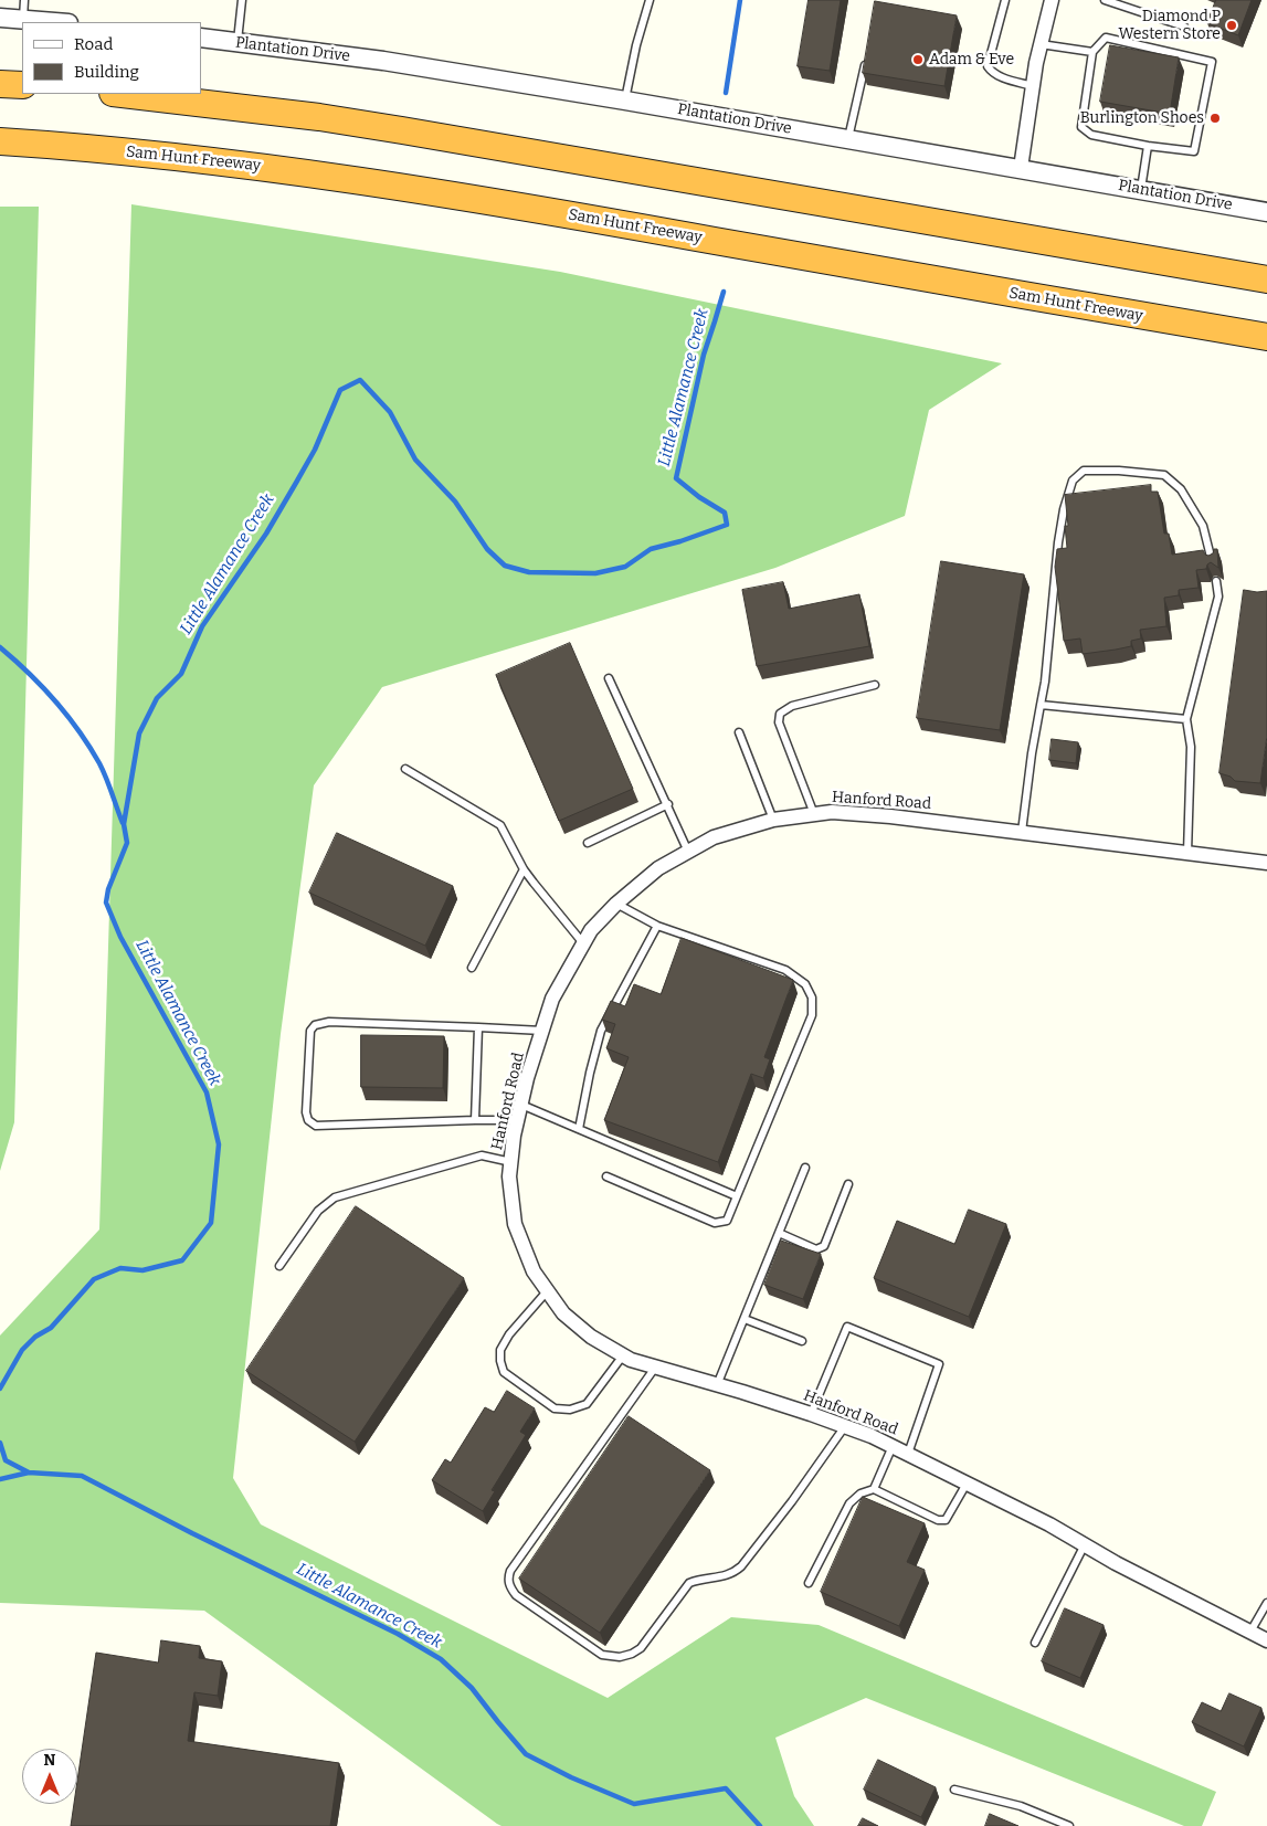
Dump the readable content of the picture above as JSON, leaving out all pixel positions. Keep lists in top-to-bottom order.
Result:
{
  "streets": {
    "highway": ["Sam Hunt Freeway"],
    "street": ["Plantation Drive", "Hanford Road"]
  },
  "water": ["Little Alamance Creek"],
  "places": ["Diamond P Western Store", "Adam & Eve", "Burlington Shoes"],
  "legend": ["Road", "Building"],
  "north": "top"
}
